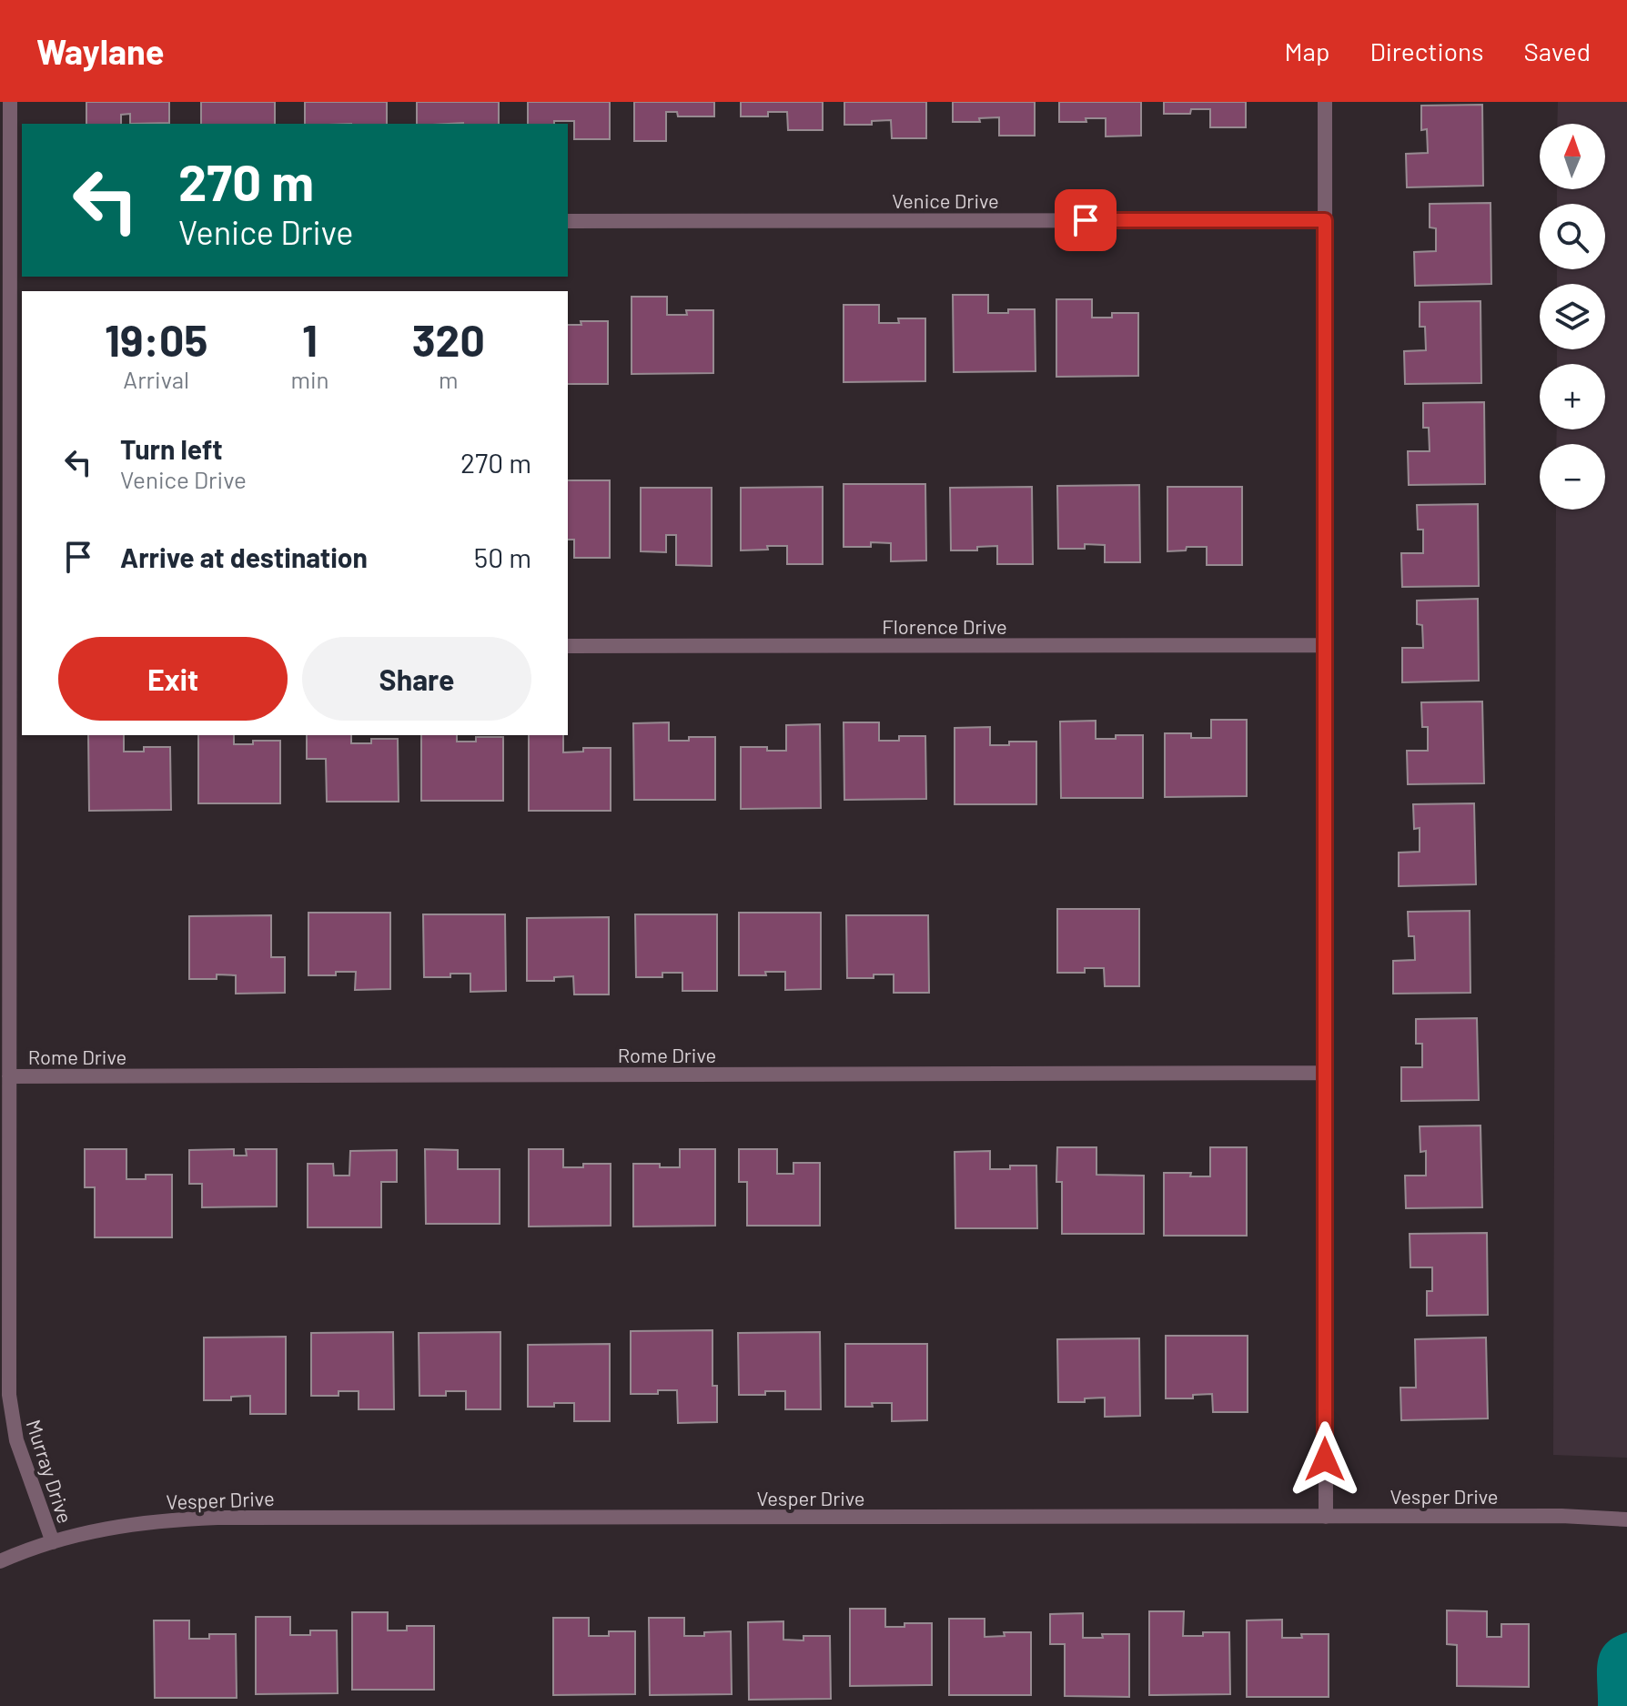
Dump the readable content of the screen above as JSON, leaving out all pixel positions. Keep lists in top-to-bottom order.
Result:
{
  "streets": {
    "street": [
      "Venice Drive",
      "Florence Drive",
      "Rome Drive",
      "Murray Drive",
      "Vesper Drive"
    ]
  },
  "crossings": [
    ["Rome Drive", "Murray Drive"],
    ["Murray Drive", "Vesper Drive"]
  ],
  "north": "top",
  "page": {
    "header": "Waylane",
    "nav": ["Map", "Directions", "Saved"],
    "map_buttons": ["+", "−"],
    "turn": ["270 m", "Venice Drive"],
    "eta": [
      "19:05",
      "Arrival",
      "1",
      "min",
      "320",
      "m"
    ],
    "list": [
      {
        "name": "Turn left",
        "note": "Venice Drive",
        "value": "270 m"
      },
      {
        "name": "Arrive at destination",
        "value": "50 m"
      }
    ],
    "buttons": ["Exit", "Share"]
  }
}
